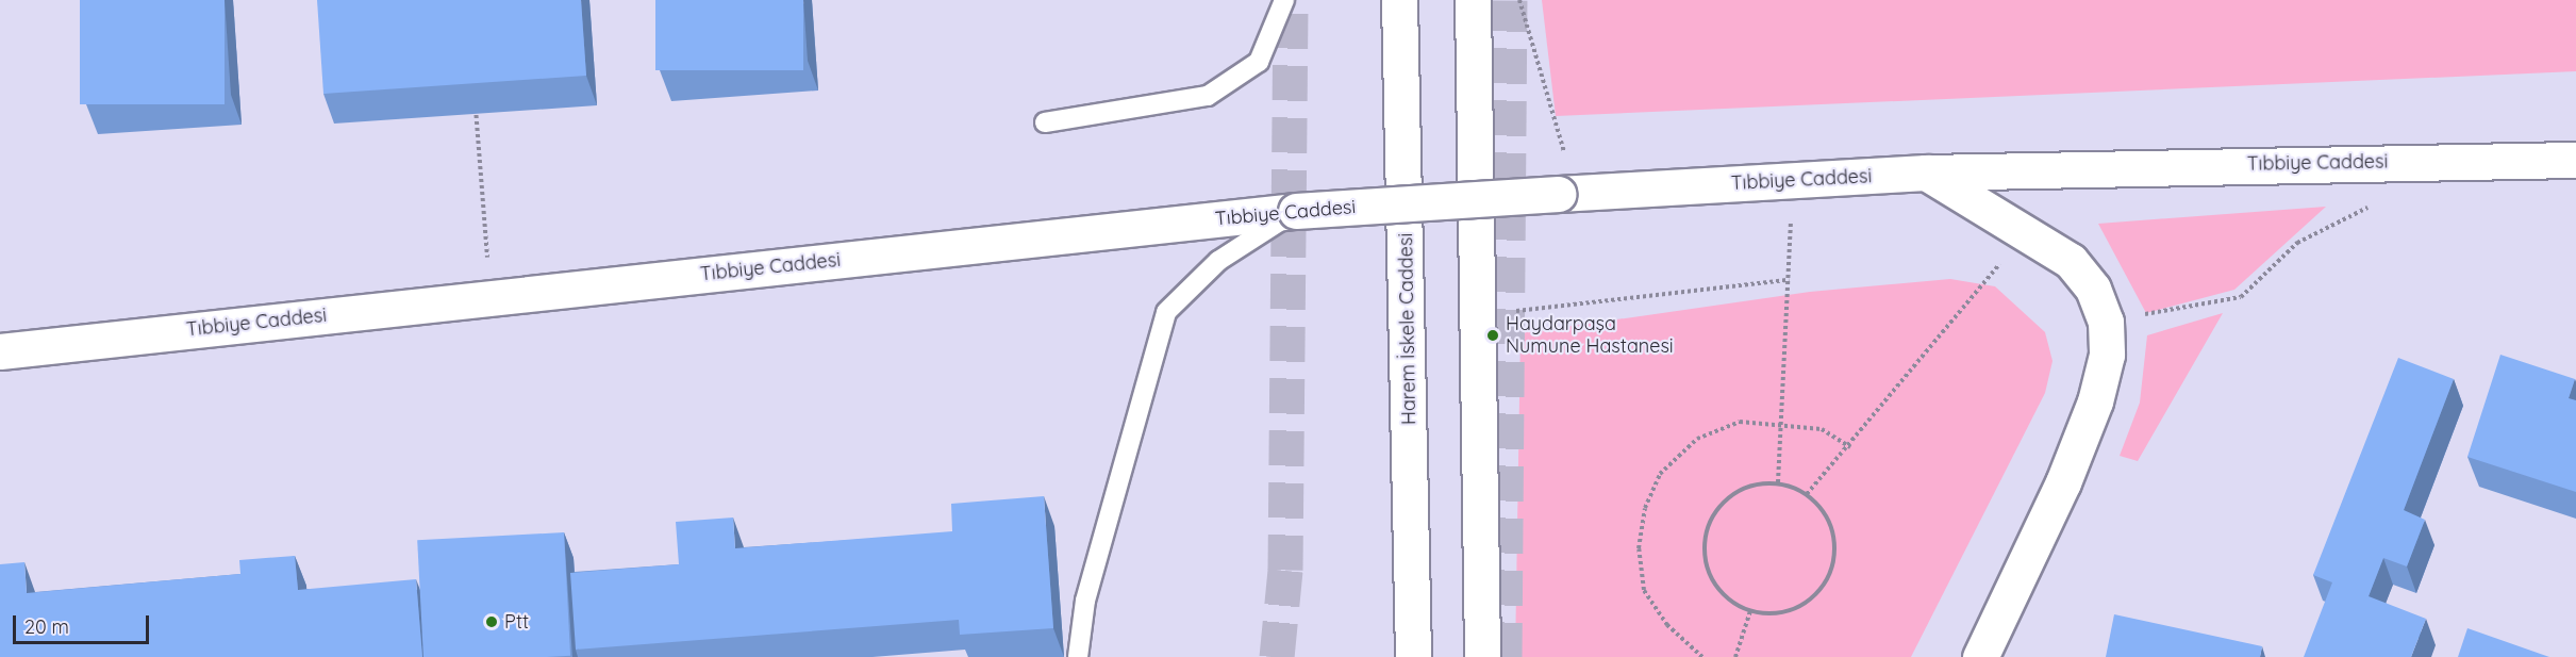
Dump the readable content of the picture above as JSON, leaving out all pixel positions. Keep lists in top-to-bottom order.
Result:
{
  "streets": {
    "main road": ["Tıbbiye Caddesi", "Harem İskele Caddesi"]
  },
  "places": ["Haydarpaşa Numune Hastanesi", "Ptt"],
  "scale_bar": "20 m"
}
